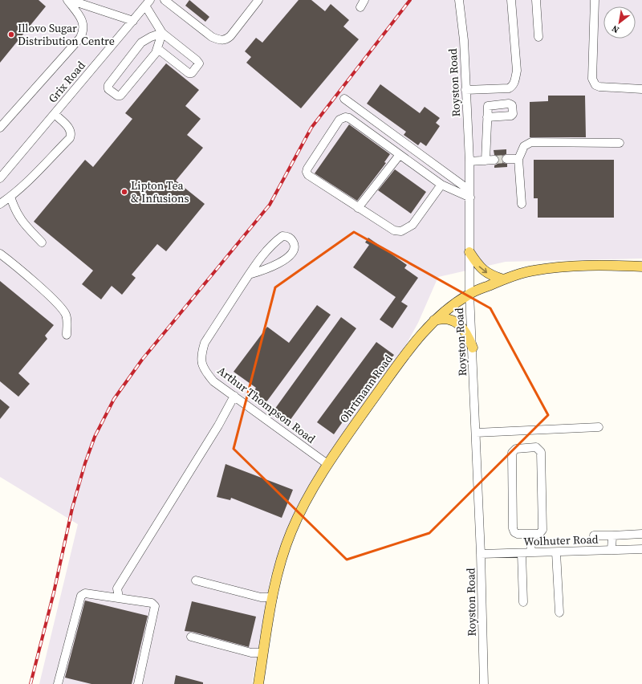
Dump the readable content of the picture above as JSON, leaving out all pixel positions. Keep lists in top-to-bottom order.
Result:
{
  "streets": {
    "main road": ["Ohrtmann Road"],
    "street": [
      "Grix Road",
      "Royston Road",
      "Arthur Thompson Road",
      "Wolhuter Road"
    ]
  },
  "crossings": [
    ["Royston Road", "Ohrtmann Road"],
    ["Royston Road", "Wolhuter Road"],
    ["Ohrtmann Road", "Arthur Thompson Road"]
  ],
  "places": ["Illovo Sugar Distribution Centre", "Lipton Tea & Infusions"],
  "north": "bottom left"
}
